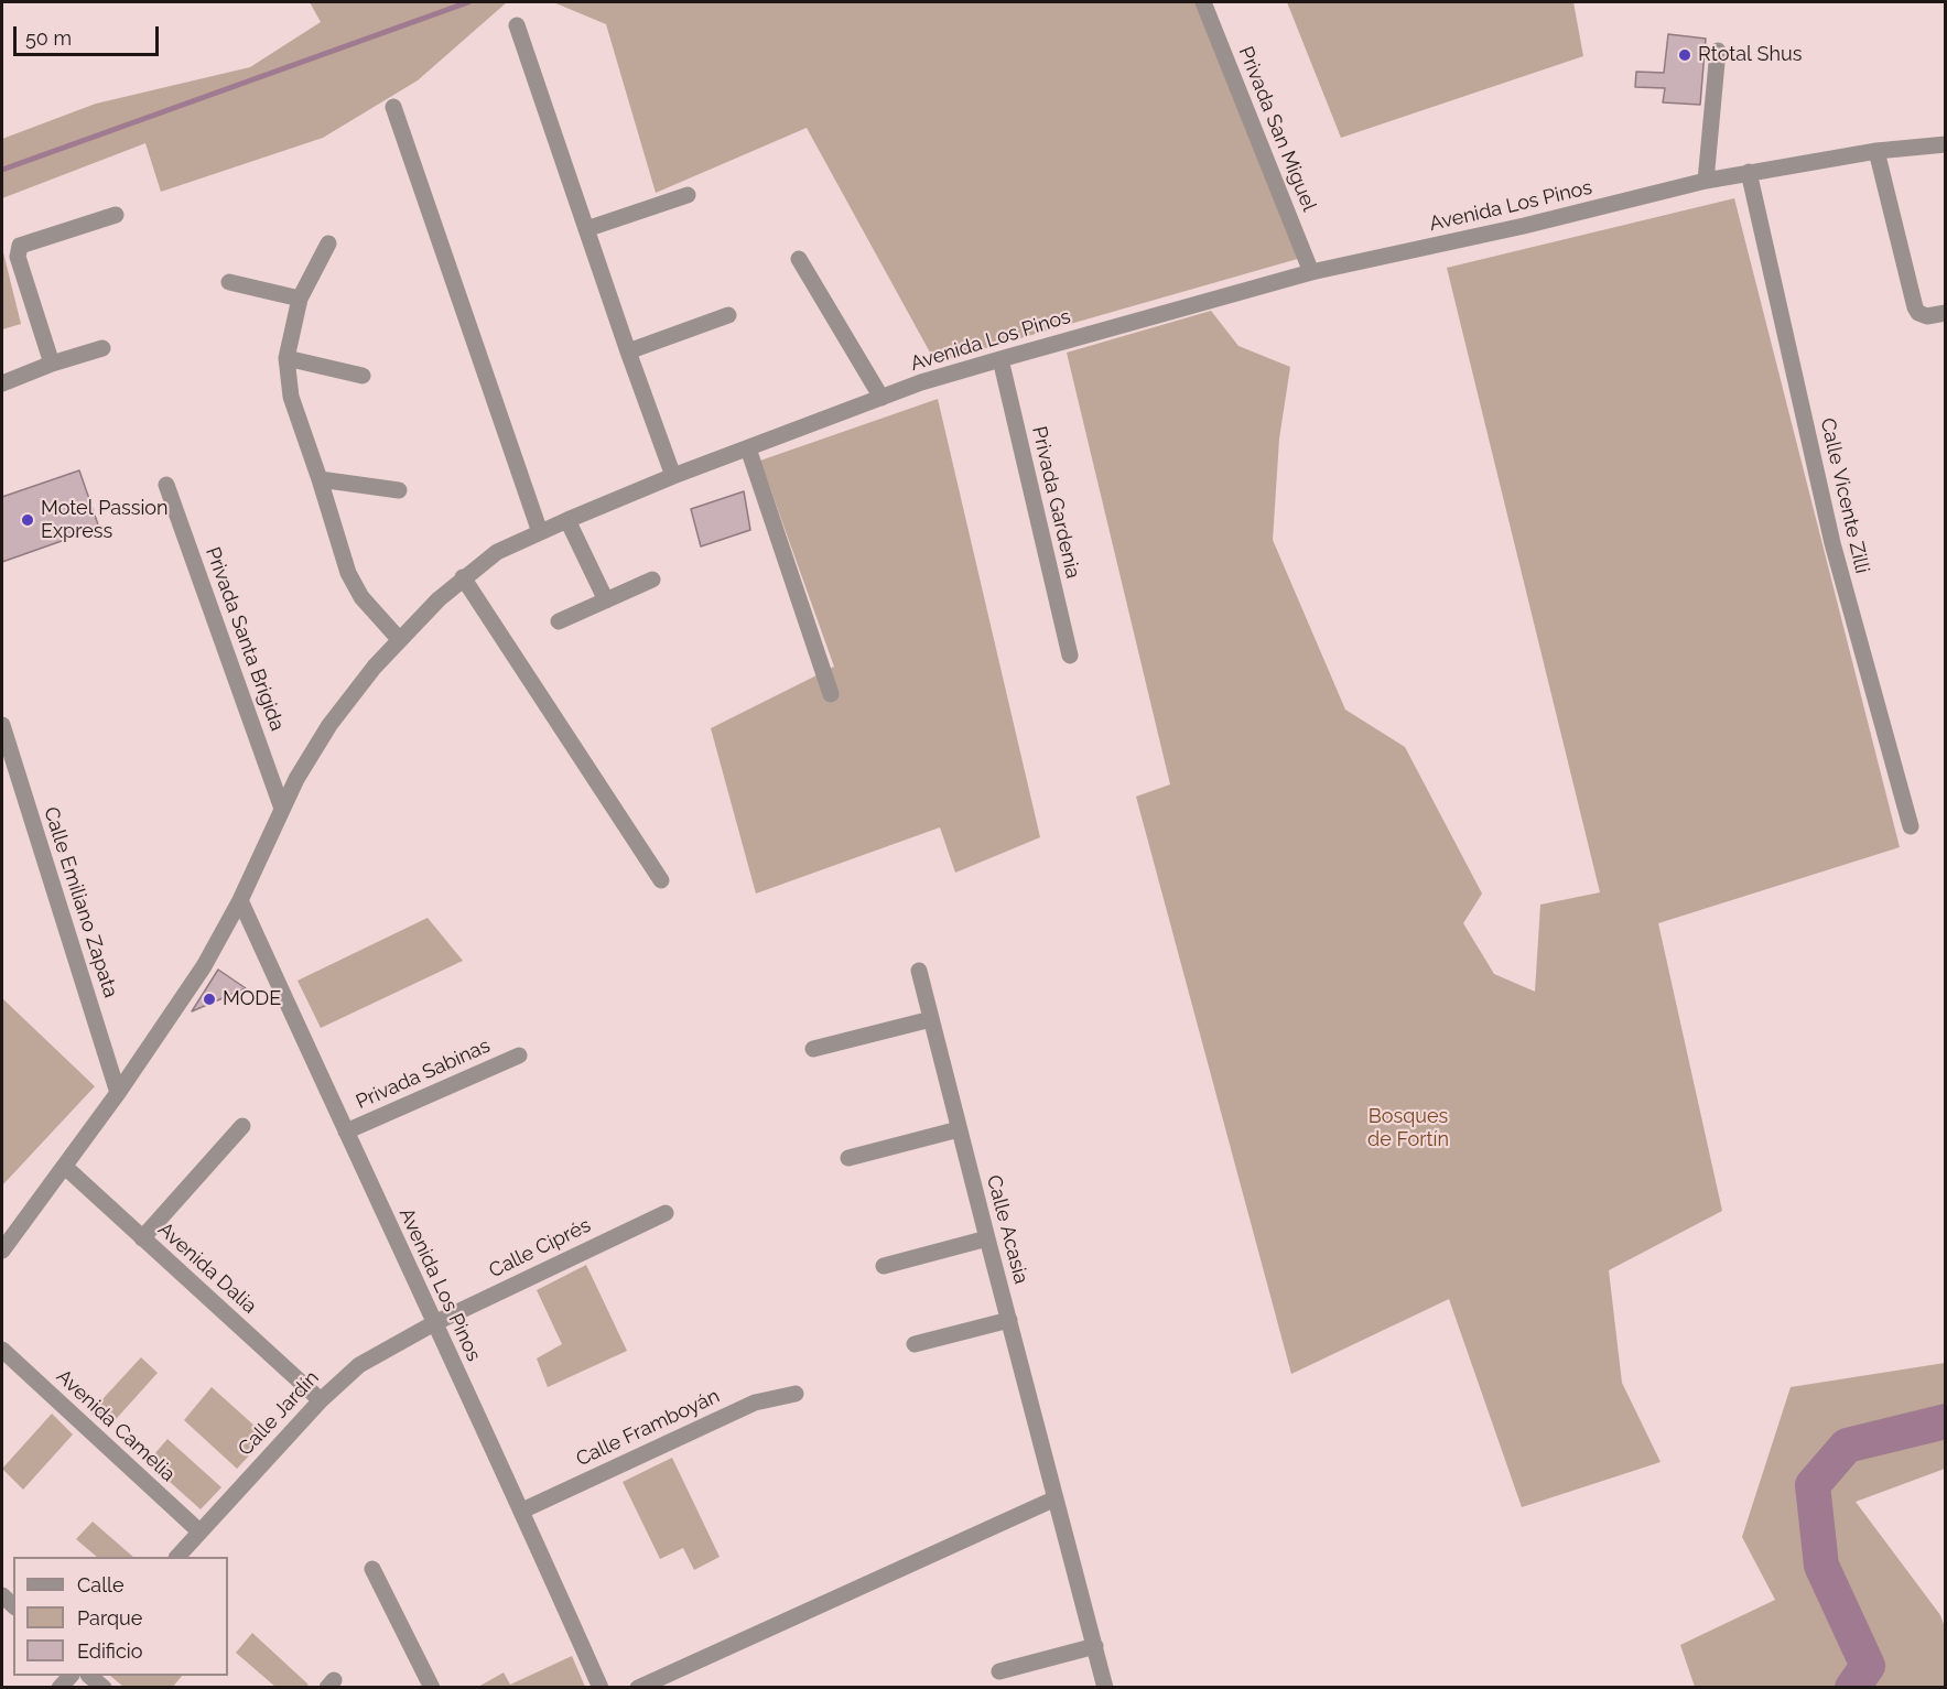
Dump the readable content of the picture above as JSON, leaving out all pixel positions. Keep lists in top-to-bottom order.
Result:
{
  "streets": {
    "street": [
      "Privada San Miguel",
      "Avenida Los Pinos",
      "Calle Vicente Zilli",
      "Privada Gardenia",
      "Privada Santa Brigida",
      "Calle Emiliano Zapata",
      "Privada Sabinas",
      "Calle Acasia",
      "Calle Ciprés",
      "Avenida Dalia",
      "Calle Jardín",
      "Avenida Camelia",
      "Calle Framboyán"
    ]
  },
  "crossings": [
    ["Privada San Miguel", "Avenida Los Pinos"],
    ["Avenida Los Pinos", "Calle Vicente Zilli"],
    ["Avenida Los Pinos", "Privada Gardenia"],
    ["Avenida Los Pinos", "Privada Santa Brigida"],
    ["Avenida Los Pinos", "Calle Emiliano Zapata"],
    ["Avenida Los Pinos", "Privada Sabinas"],
    ["Avenida Los Pinos", "Calle Ciprés"],
    ["Avenida Los Pinos", "Avenida Dalia"],
    ["Avenida Los Pinos", "Calle Jardín"],
    ["Avenida Los Pinos", "Calle Framboyán"],
    ["Calle Ciprés", "Calle Jardín"],
    ["Avenida Dalia", "Calle Jardín"],
    ["Calle Jardín", "Avenida Camelia"]
  ],
  "parks": ["Bosques de Fortín"],
  "places": ["Rtotal Shus", "Motel Passion Express", "MODE"],
  "legend": ["Calle", "Parque", "Edificio"],
  "scale_bar": "50 m"
}
